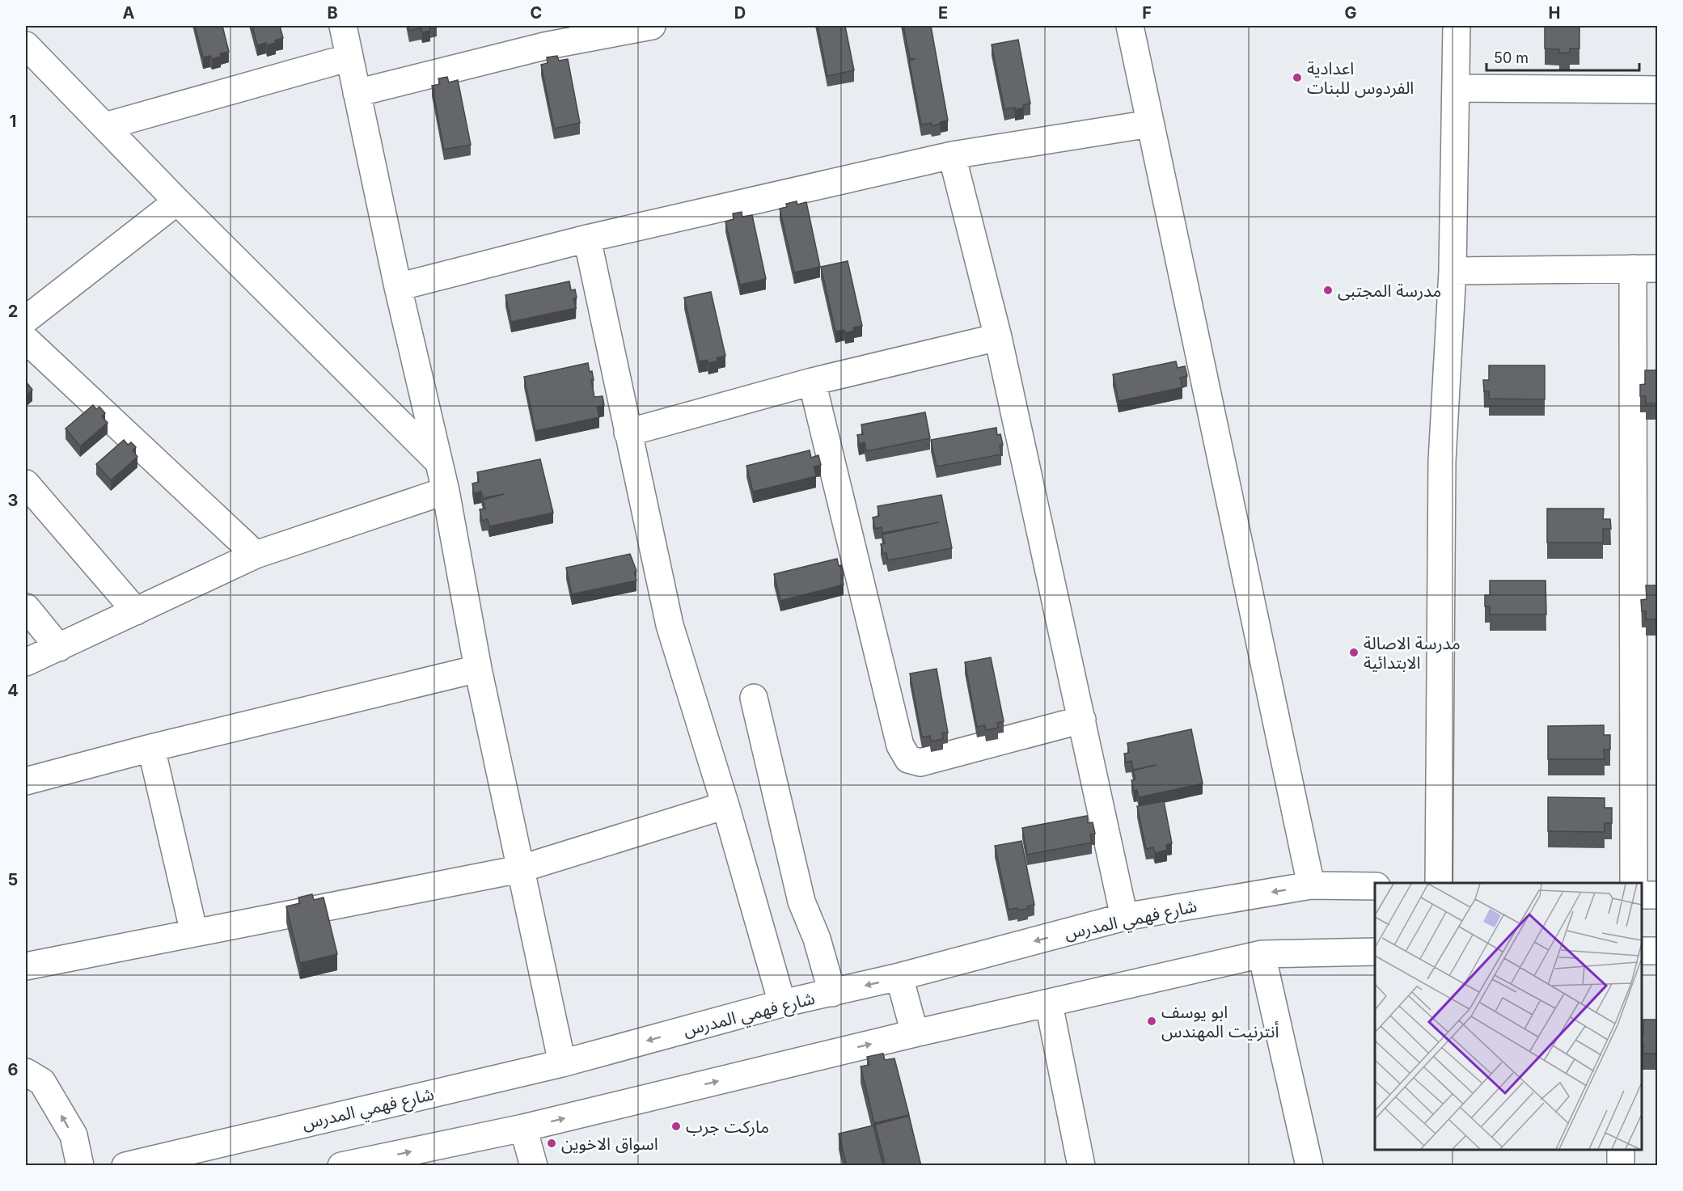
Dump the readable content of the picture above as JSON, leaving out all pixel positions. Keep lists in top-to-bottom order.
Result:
{
  "streets": {
    "street": ["شارع فهمي المدرس"]
  },
  "places": [
    "اعدادية الفردوس للبنات",
    "مدرسة المجتبى",
    "مدرسة الاصالة الابتدائية",
    "ابو يوسف أنترنيت المهندس",
    "ماركت جرب",
    "اسواق الاخوين"
  ],
  "scale_bar": "50 m",
  "grid": {
    "columns": [
      "A",
      "B",
      "C",
      "D",
      "E",
      "F",
      "G",
      "H"
    ],
    "rows": [
      "1",
      "2",
      "3",
      "4",
      "5",
      "6"
    ]
  }
}
